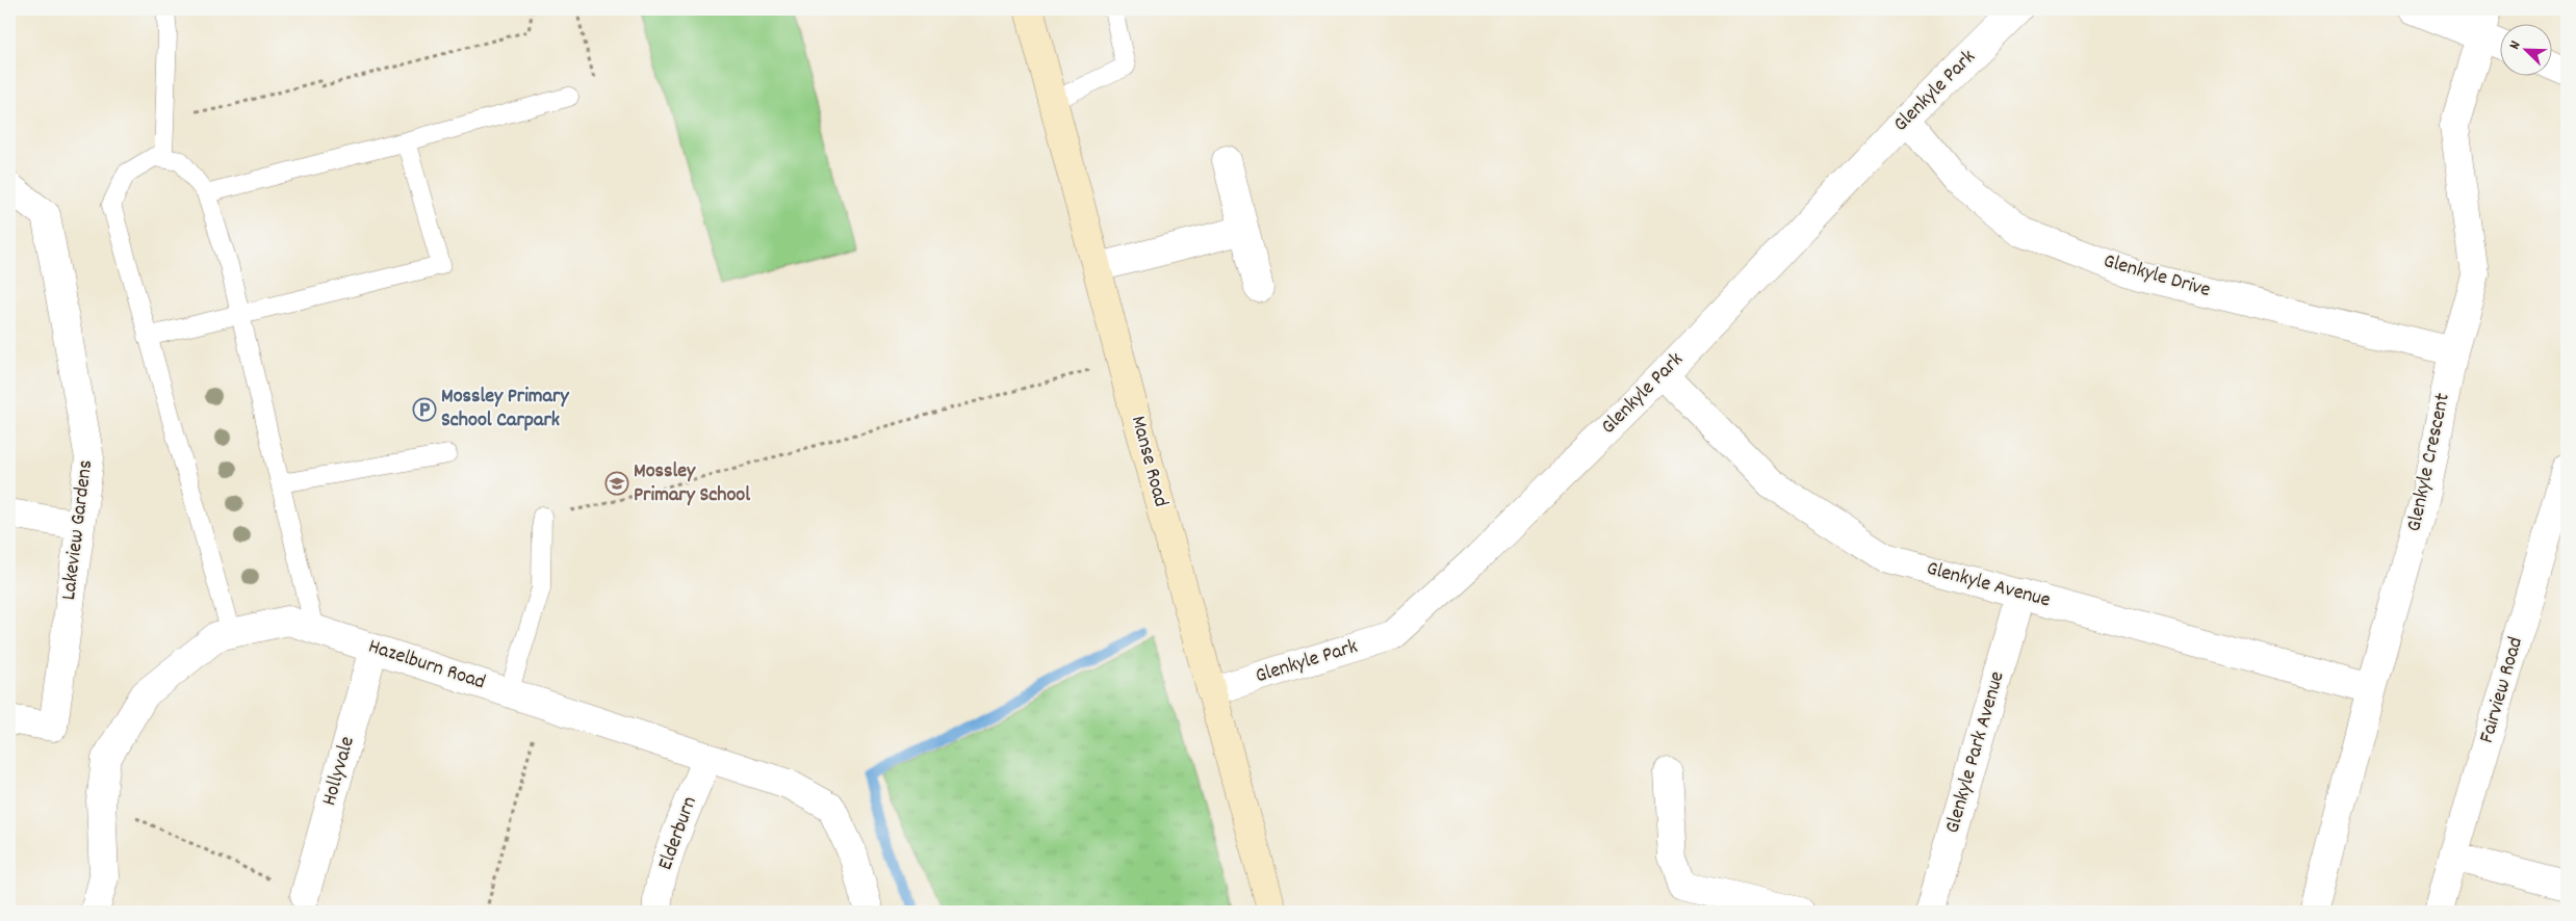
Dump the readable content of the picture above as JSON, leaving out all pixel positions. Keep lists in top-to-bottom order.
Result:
{
  "streets": {
    "main road": ["Manse Road"],
    "street": [
      "Glenkyle Park",
      "Glenkyle Drive",
      "Glenkyle Crescent",
      "Lakeview Gardens",
      "Glenkyle Avenue",
      "Hazelburn Road",
      "Fairview Road",
      "Glenkyle Park Avenue",
      "Hollyvale",
      "Elderburn"
    ]
  },
  "crossings": [
    ["Glenkyle Park", "Glenkyle Drive"],
    ["Glenkyle Park", "Manse Road"],
    ["Glenkyle Park", "Glenkyle Avenue"],
    ["Glenkyle Drive", "Glenkyle Crescent"],
    ["Glenkyle Crescent", "Glenkyle Avenue"],
    ["Glenkyle Avenue", "Glenkyle Park Avenue"],
    ["Hazelburn Road", "Hollyvale"],
    ["Hazelburn Road", "Elderburn"]
  ],
  "places": {
    "parking": ["Mossley Primary School Carpark"],
    "school or university": ["Mossley Primary School"]
  },
  "north": "top left"
}
